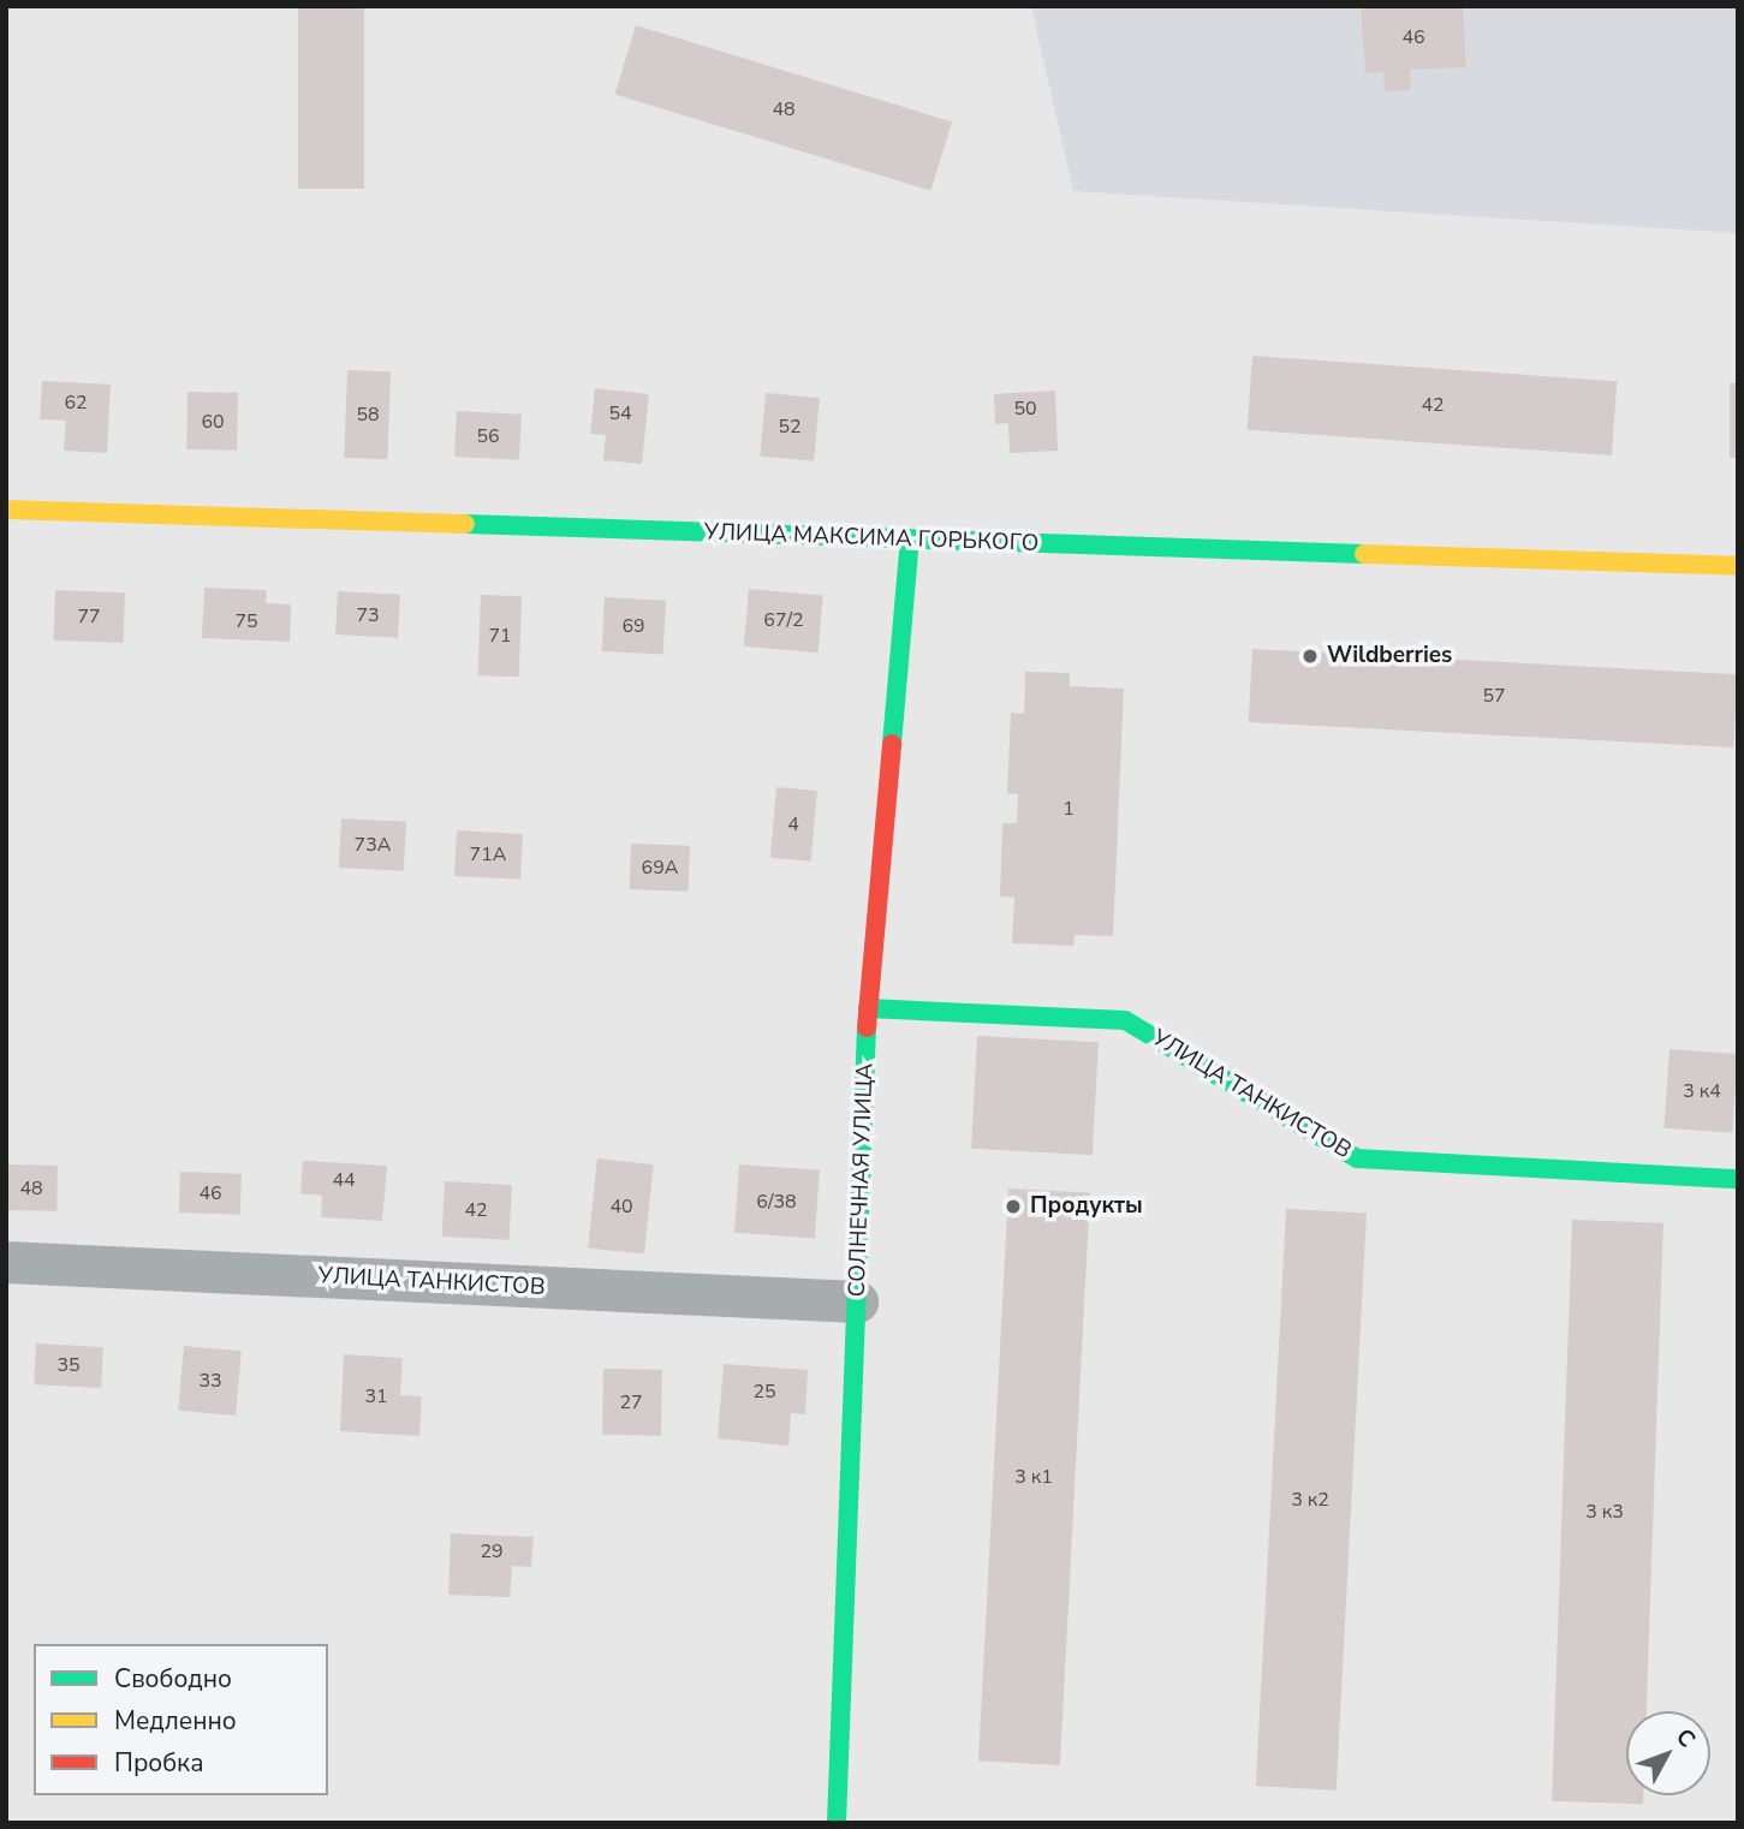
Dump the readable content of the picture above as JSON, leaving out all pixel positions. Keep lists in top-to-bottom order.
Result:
{
  "streets": {
    "street": ["УЛИЦА МАКСИМА ГОРЬКОГО", "УЛИЦА ТАНКИСТОВ", "СОЛНЕЧНАЯ УЛИЦА"]
  },
  "crossings": [
    ["УЛИЦА МАКСИМА ГОРЬКОГО", "СОЛНЕЧНАЯ УЛИЦА"],
    ["УЛИЦА ТАНКИСТОВ", "СОЛНЕЧНАЯ УЛИЦА"]
  ],
  "places": ["Wildberries", "Продукты"],
  "house_numbers": [
    "46",
    "48",
    "62",
    "42",
    "50",
    "54",
    "58",
    "60",
    "52",
    "56",
    "73",
    "77",
    "67/2",
    "75",
    "69",
    "71",
    "57",
    "1",
    "4",
    "73А",
    "71А",
    "69А",
    "3 к4",
    "44",
    "48",
    "46",
    "6/38",
    "40",
    "42",
    "35",
    "33",
    "25",
    "31",
    "27",
    "3 к1",
    "3 к2",
    "3 к3",
    "29"
  ],
  "legend": ["Свободно", "Медленно", "Пробка"],
  "north": "top right"
}
